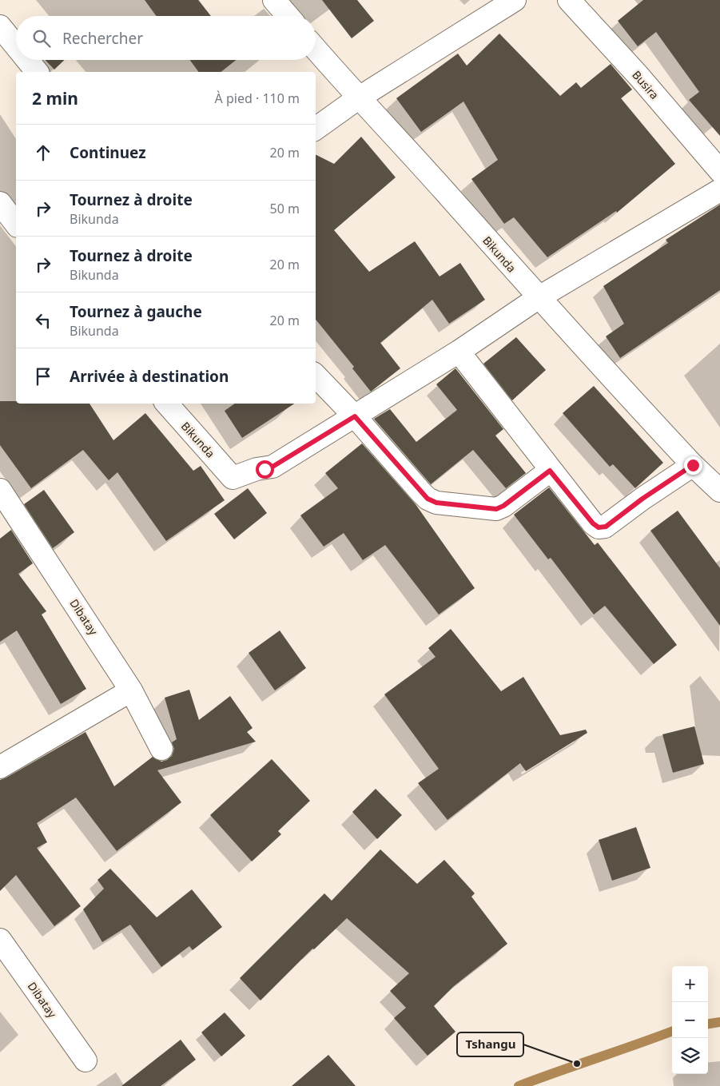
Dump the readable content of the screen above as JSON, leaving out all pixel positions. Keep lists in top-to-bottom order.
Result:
{
  "streets": {
    "street": ["Busira", "Bikunda", "Dibatay"]
  },
  "places": ["Tshangu"],
  "page": {
    "search": "Rechercher",
    "heading": ["2 min", "À pied · 110 m"],
    "list": [
      ["Continuez", "20 m"],
      ["Tournez à droite", "Bikunda", "50 m"],
      ["Tournez à droite", "Bikunda", "20 m"],
      ["Tournez à gauche", "Bikunda", "20 m"],
      "Arrivée à destination"
    ],
    "map_buttons": ["+", "−"]
  }
}
